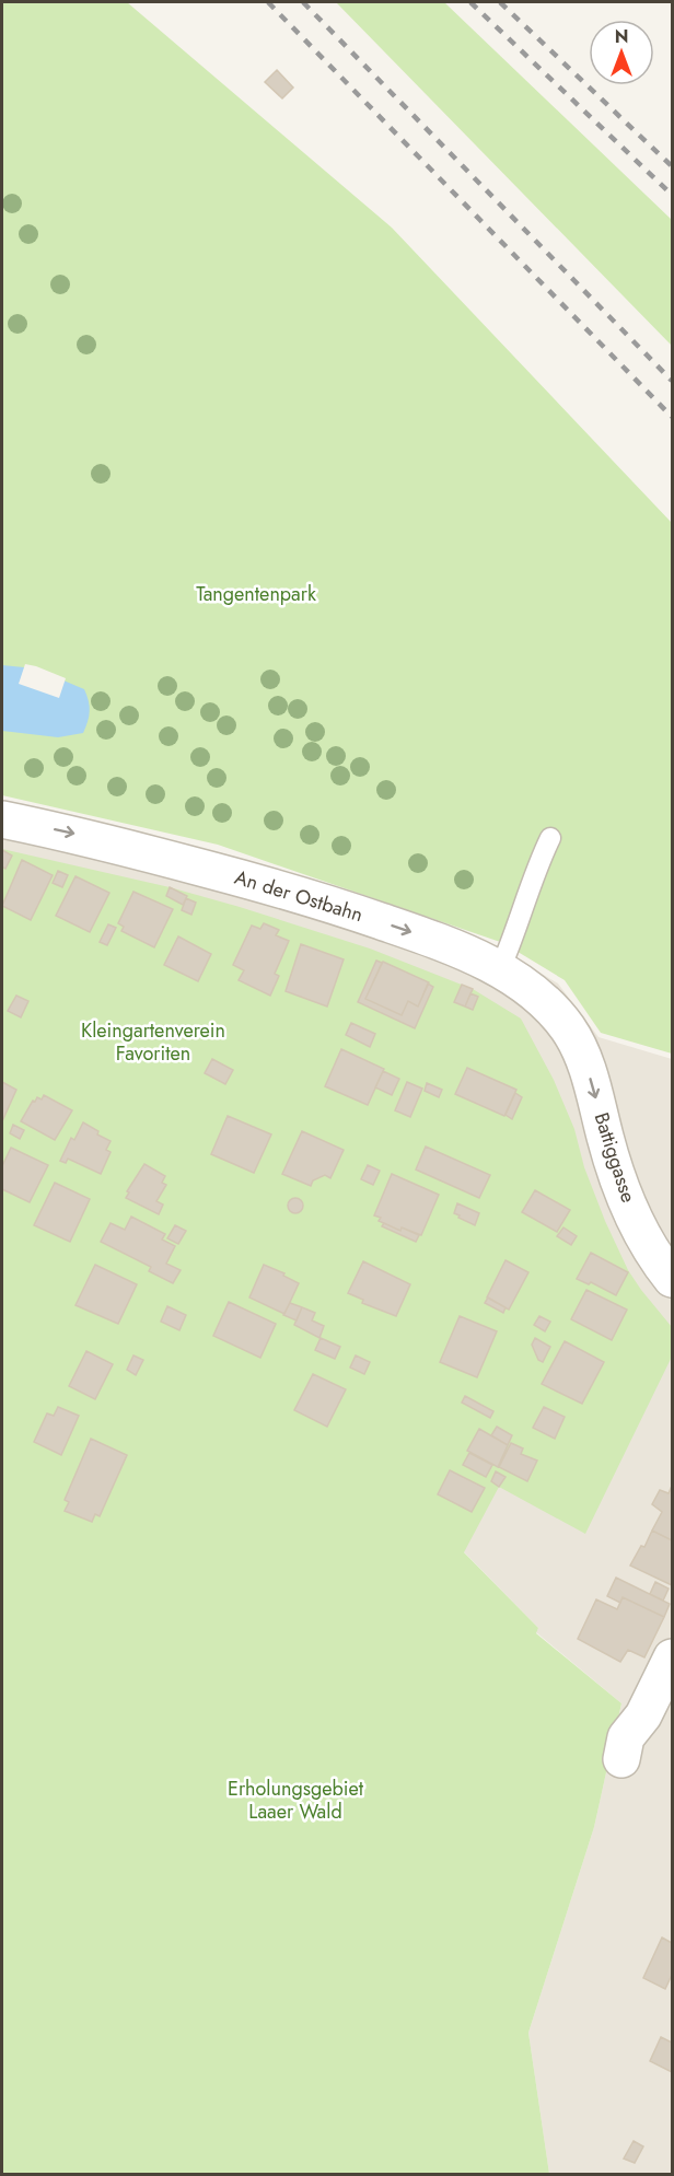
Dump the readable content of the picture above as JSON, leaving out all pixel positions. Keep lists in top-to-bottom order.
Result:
{
  "streets": {
    "street": ["An der Ostbahn", "Battiggasse"]
  },
  "crossings": [
    ["An der Ostbahn", "Battiggasse"]
  ],
  "one_way": ["An der Ostbahn", "Battiggasse"],
  "parks": ["Tangentenpark", "Kleingartenverein Favoriten", "Erholungsgebiet Laaer Wald"],
  "north": "top"
}
